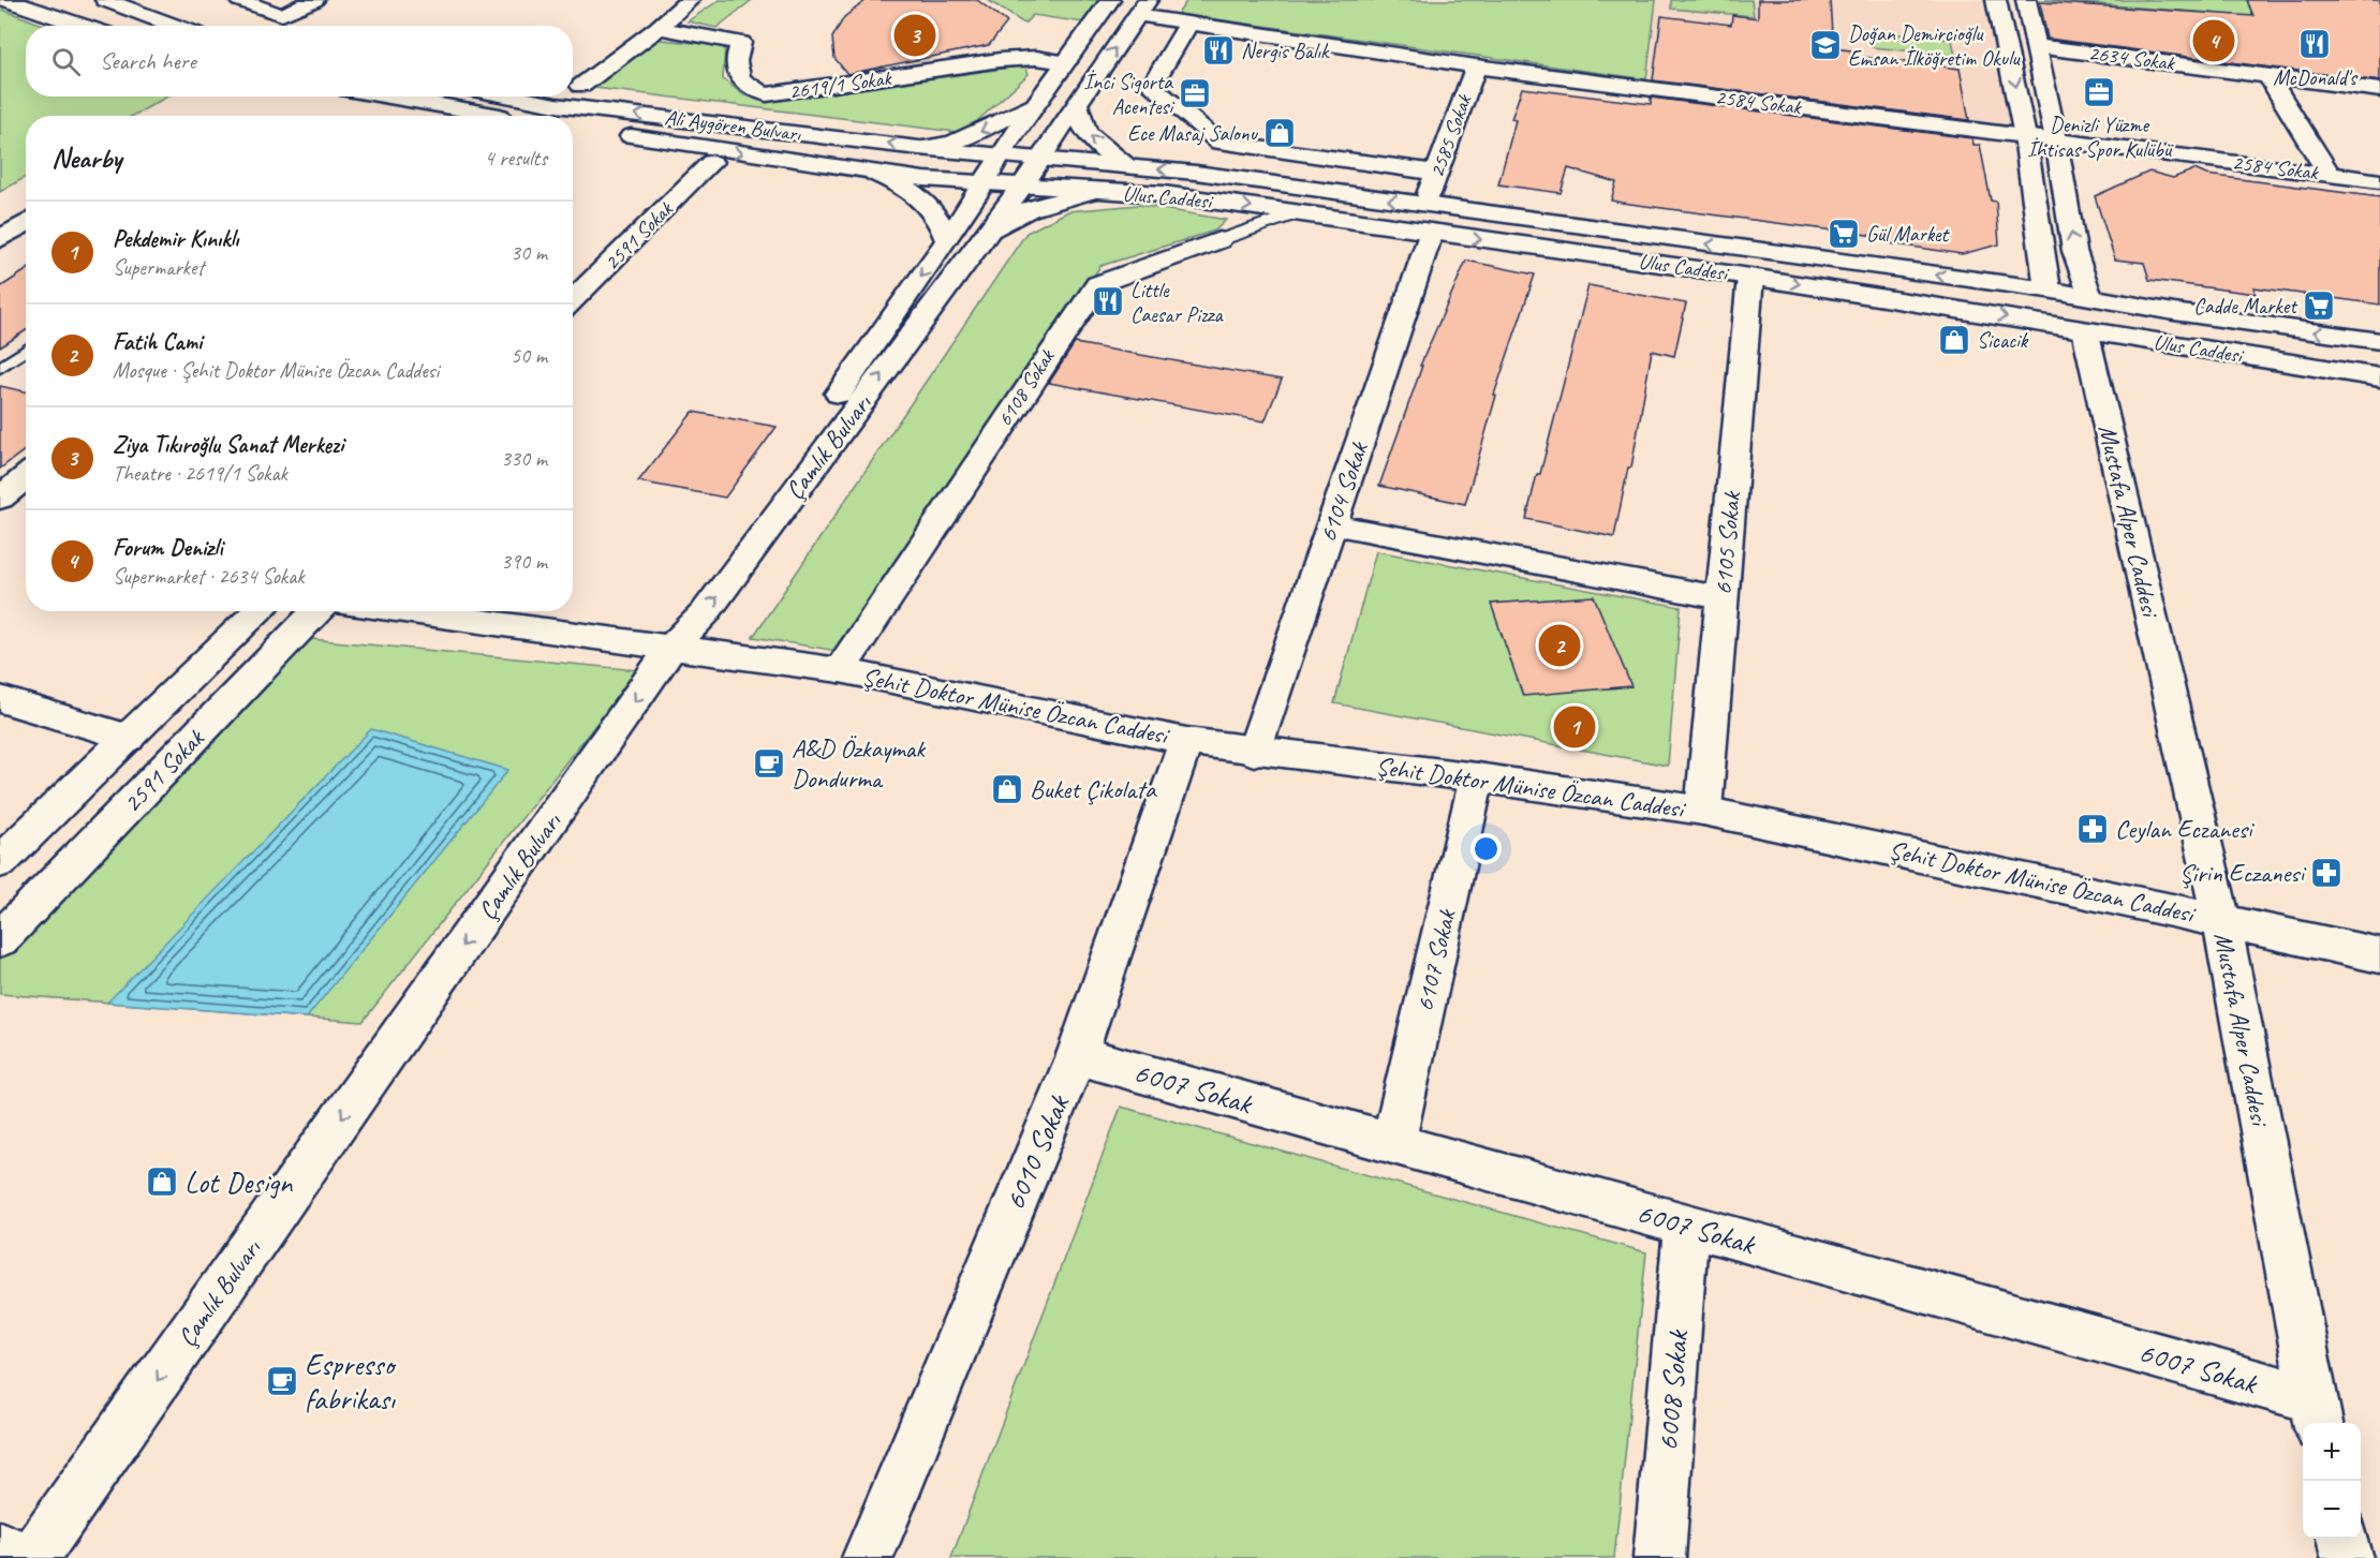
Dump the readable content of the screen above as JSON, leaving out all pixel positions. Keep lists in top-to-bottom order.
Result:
{
  "streets": {
    "street": [
      "2634 Sokak",
      "2619/1 Sokak",
      "2584 Sokak",
      "Ali Aygören Bulvarı",
      "2585 Sokak",
      "Ulus Caddesi",
      "2591 Sokak",
      "6108 Sokak",
      "Çamlık Bulvarı",
      "6104 Sokak",
      "Mustafa Alper Caddesi",
      "6105 Sokak",
      "Şehit Doktor Münise Özcan Caddesi",
      "6107 Sokak",
      "6007 Sokak",
      "6010 Sokak",
      "6008 Sokak"
    ]
  },
  "crossings": [
    ["2634 Sokak", "Mustafa Alper Caddesi"],
    ["2584 Sokak", "2585 Sokak"],
    ["2584 Sokak", "Çamlık Bulvarı"],
    ["2584 Sokak", "Mustafa Alper Caddesi"],
    ["Ali Aygören Bulvarı", "Ulus Caddesi"],
    ["2585 Sokak", "Ulus Caddesi"],
    ["Ulus Caddesi", "6108 Sokak"],
    ["Ulus Caddesi", "Çamlık Bulvarı"],
    ["Ulus Caddesi", "6104 Sokak"],
    ["Ulus Caddesi", "Mustafa Alper Caddesi"],
    ["Ulus Caddesi", "6105 Sokak"],
    ["6108 Sokak", "Şehit Doktor Münise Özcan Caddesi"],
    ["Çamlık Bulvarı", "Şehit Doktor Münise Özcan Caddesi"],
    ["6104 Sokak", "Şehit Doktor Münise Özcan Caddesi"],
    ["Mustafa Alper Caddesi", "Şehit Doktor Münise Özcan Caddesi"],
    ["Mustafa Alper Caddesi", "6007 Sokak"],
    ["6105 Sokak", "Şehit Doktor Münise Özcan Caddesi"],
    ["Şehit Doktor Münise Özcan Caddesi", "6107 Sokak"],
    ["Şehit Doktor Münise Özcan Caddesi", "6010 Sokak"],
    ["6107 Sokak", "6007 Sokak"],
    ["6007 Sokak", "6010 Sokak"],
    ["6007 Sokak", "6008 Sokak"]
  ],
  "places": {
    "restaurant": ["McDonald's", "Nergis Balık", "Little Caesar Pizza"],
    "school or university": ["Doğan Demircioğlu Emsan İlköğretim Okulu"],
    "office": ["Denizli Yüzme İhtisas Spor Kulübü", "İnci Sigorta Acentesi"],
    "shop": [
      "Ece Masaj Salonu",
      "Sicacik",
      "Buket Çikolata",
      "Lot Design"
    ],
    "supermarket": ["Gül Market", "Cadde Market"],
    "cafe": ["A&D Özkaymak Dondurma", "Espresso fabrikası"],
    "pharmacy": ["Ceylan Eczanesi", "Şirin Eczanesi"]
  },
  "page": {
    "pins": [
      "3",
      "4",
      "2",
      "1"
    ],
    "search": "Search here",
    "heading": ["Nearby", "4 results"],
    "list": [
      {
        "mark": "1",
        "name": "Pekdemir Kınıklı",
        "note": "Supermarket",
        "value": "30 m"
      },
      {
        "mark": "2",
        "name": "Fatih Cami",
        "note": "Mosque · Şehit Doktor Münise Özcan Caddesi",
        "value": "50 m"
      },
      {
        "mark": "3",
        "name": "Ziya Tıkıroğlu Sanat Merkezi",
        "note": "Theatre · 2619/1 Sokak",
        "value": "330 m"
      },
      {
        "mark": "4",
        "name": "Forum Denizli",
        "note": "Supermarket · 2634 Sokak",
        "value": "390 m"
      }
    ],
    "map_buttons": ["+", "−"]
  }
}
